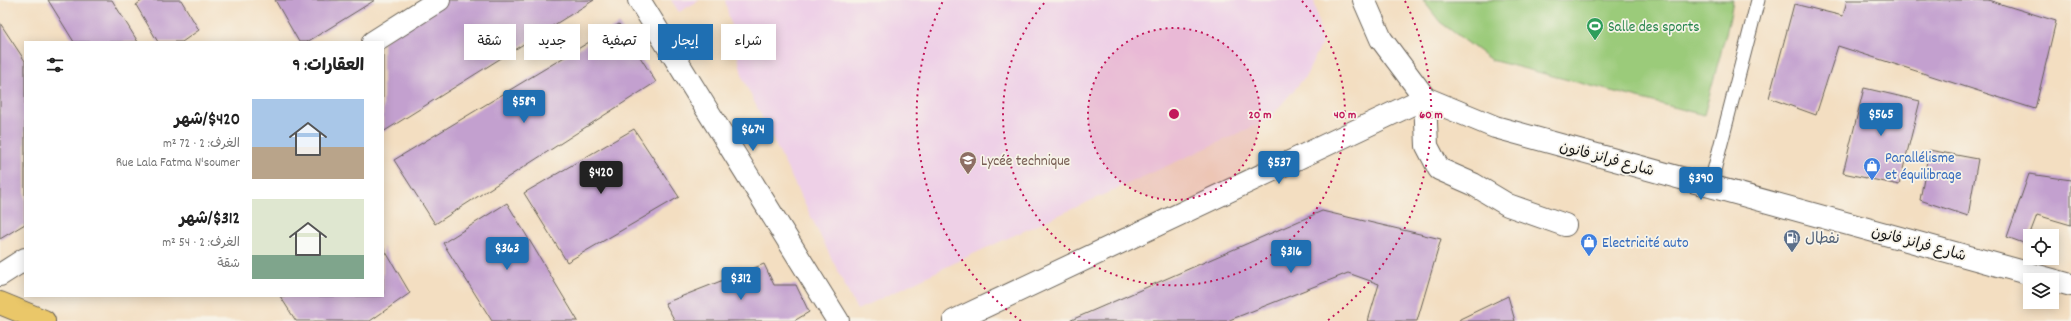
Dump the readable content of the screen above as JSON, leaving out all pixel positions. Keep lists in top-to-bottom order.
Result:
{
  "streets": {
    "street": ["شارع فرانز فانون"]
  },
  "places": {
    "sports": ["Salle des sports"],
    "school or university": ["Lycée technique"],
    "shop": ["Parallélisme et équilibrage", "Electricité auto"],
    "fuel station": ["نفطال"]
  },
  "page": {
    "chip": [
      "شراء",
      "إيجار",
      "تصفية",
      "جديد",
      "شقة"
    ],
    "heading": "العقارات: 9",
    "list": [
      {
        "name": "$420/شهر",
        "note": "الغرف: 2 · 72 m² · Rue Lala Fatma N'soumer"
      },
      {
        "name": "$312/شهر",
        "note": "الغرف: 2 · 54 m² · شقة"
      }
    ],
    "price": [
      "$589",
      "$565",
      "$674",
      "$537",
      "$420",
      "$390",
      "$363",
      "$316",
      "$312"
    ]
  },
  "rings": ["20 m", "40 m", "60 m"]
}
